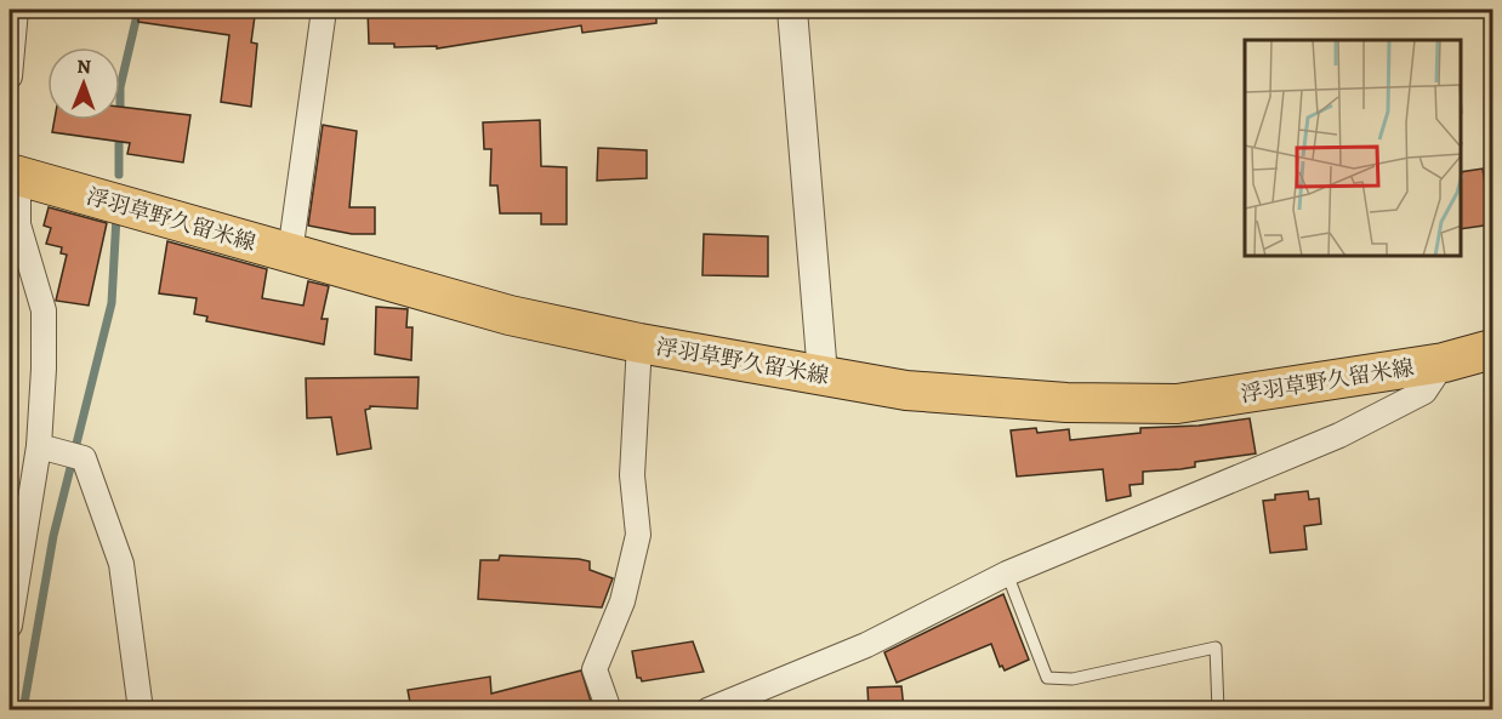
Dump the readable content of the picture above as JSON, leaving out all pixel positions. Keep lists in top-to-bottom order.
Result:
{
  "streets": {
    "main road": ["浮羽草野久留米線"]
  },
  "north": "top"
}
